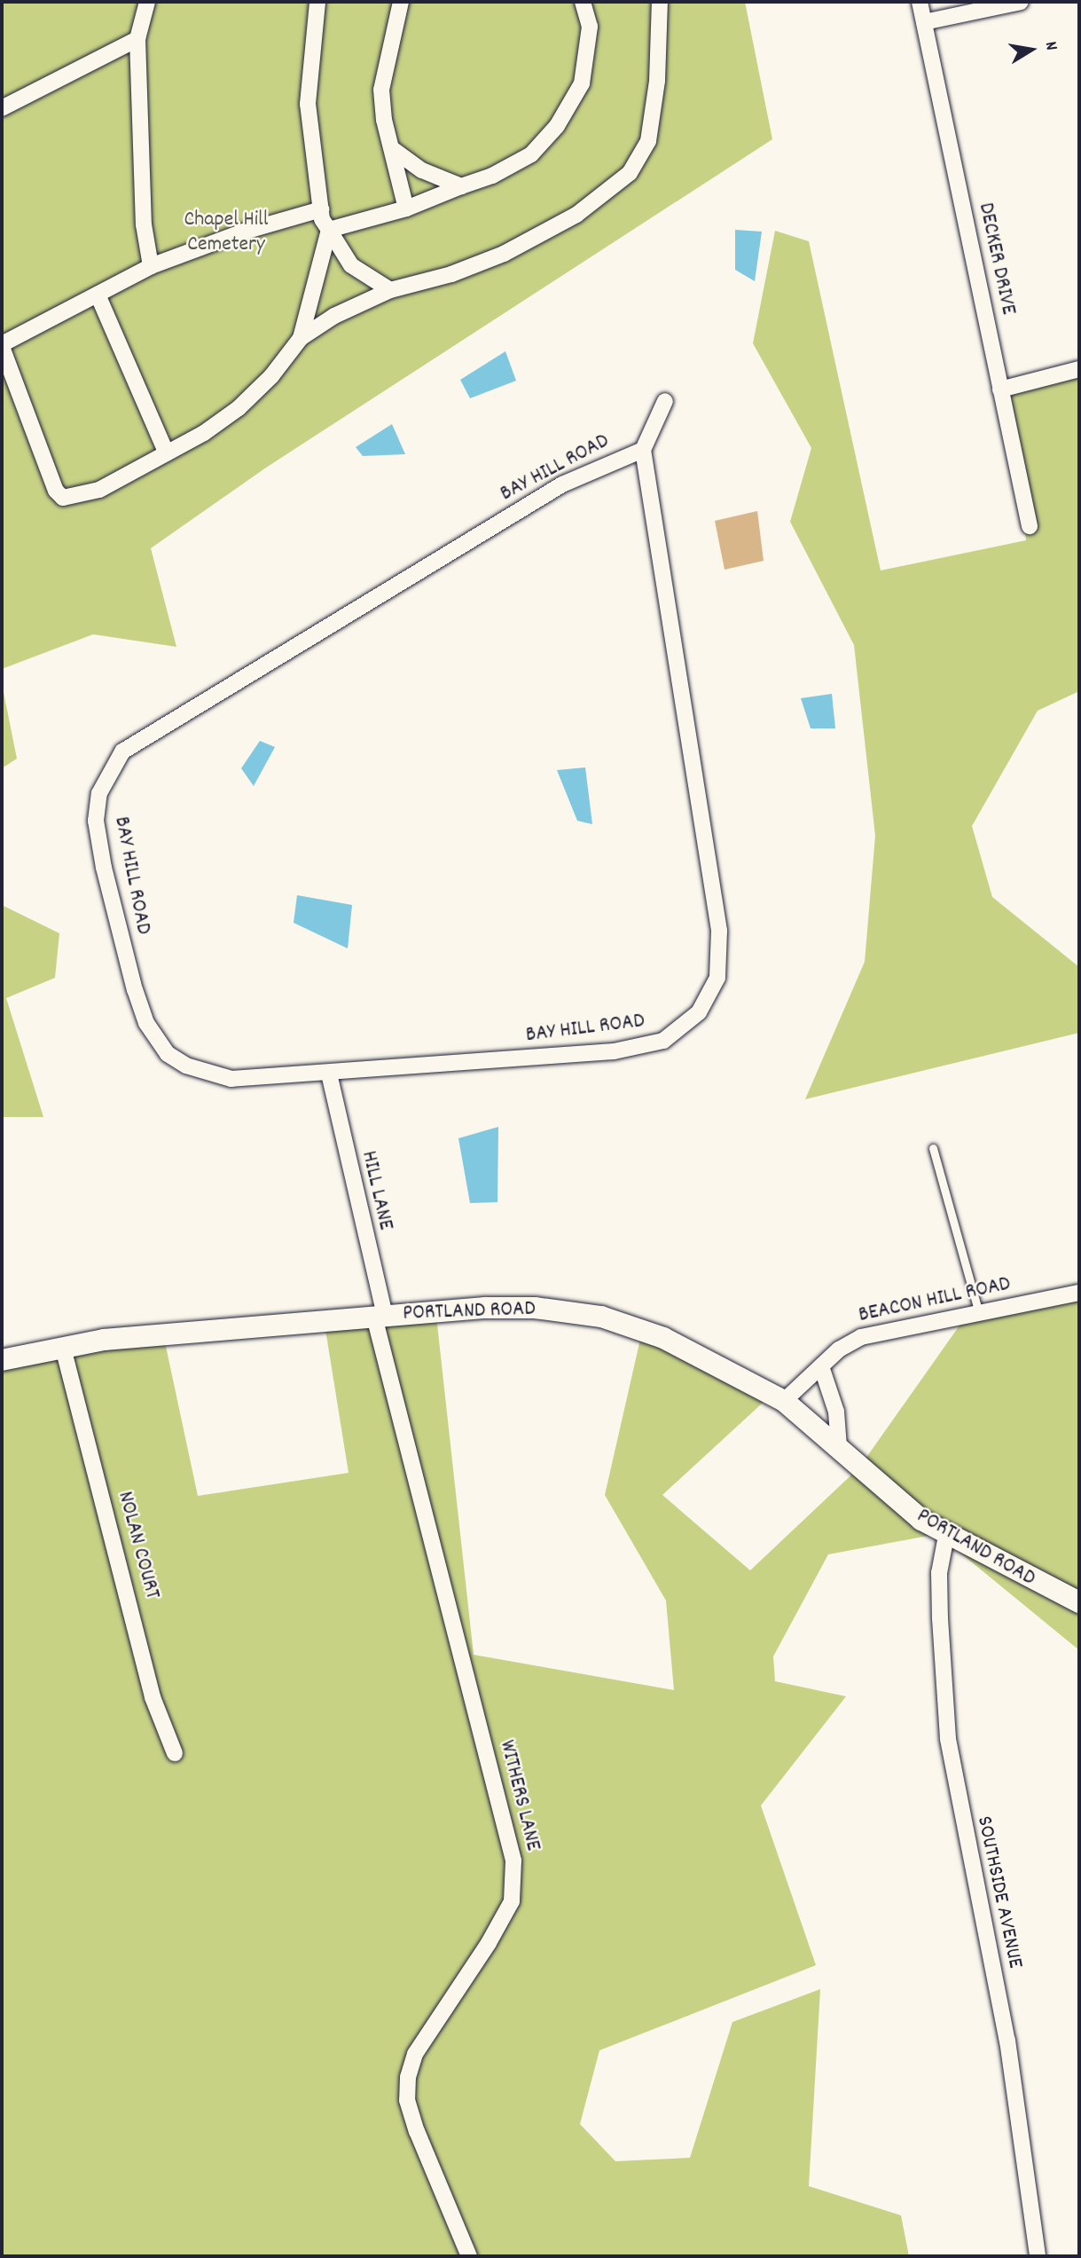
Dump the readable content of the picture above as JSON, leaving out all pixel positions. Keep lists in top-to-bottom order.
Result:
{
  "streets": {
    "street": [
      "DECKER DRIVE",
      "BAY HILL ROAD",
      "HILL LANE",
      "BEACON HILL ROAD",
      "PORTLAND ROAD",
      "NOLAN COURT",
      "WITHERS LANE",
      "SOUTHSIDE AVENUE"
    ]
  },
  "crossings": [
    ["BAY HILL ROAD", "HILL LANE"],
    ["HILL LANE", "PORTLAND ROAD"],
    ["HILL LANE", "WITHERS LANE"],
    ["BEACON HILL ROAD", "PORTLAND ROAD"],
    ["PORTLAND ROAD", "NOLAN COURT"],
    ["PORTLAND ROAD", "WITHERS LANE"],
    ["PORTLAND ROAD", "SOUTHSIDE AVENUE"]
  ],
  "parks": ["Chapel Hill Cemetery"],
  "north": "right"
}
